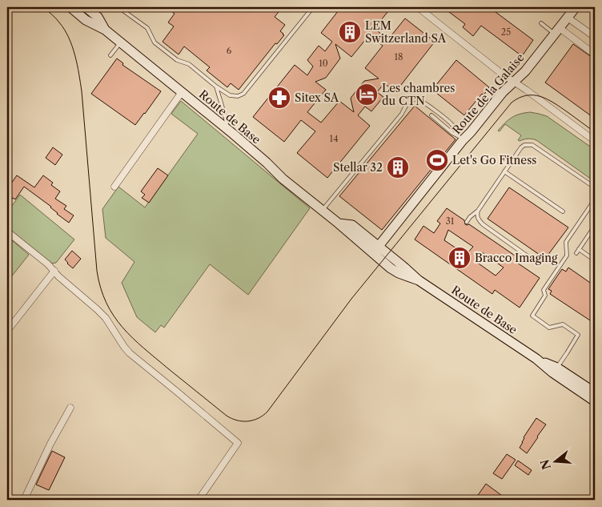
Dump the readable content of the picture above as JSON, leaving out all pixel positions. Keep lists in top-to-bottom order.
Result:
{
  "streets": {
    "street": ["Route de la Galaise", "Route de Base"]
  },
  "crossings": [
    ["Route de la Galaise", "Route de Base"]
  ],
  "places": {
    "building": ["LEM Switzerland SA", "Stellar 32", "Bracco Imaging"],
    "hotel": ["Les chambres du CTN"],
    "pharmacy": ["Sitex SA"],
    "sports": ["Let's Go Fitness"]
  },
  "house_numbers": [
    "25",
    "6",
    "18",
    "10",
    "14",
    "31"
  ],
  "north": "left"
}
